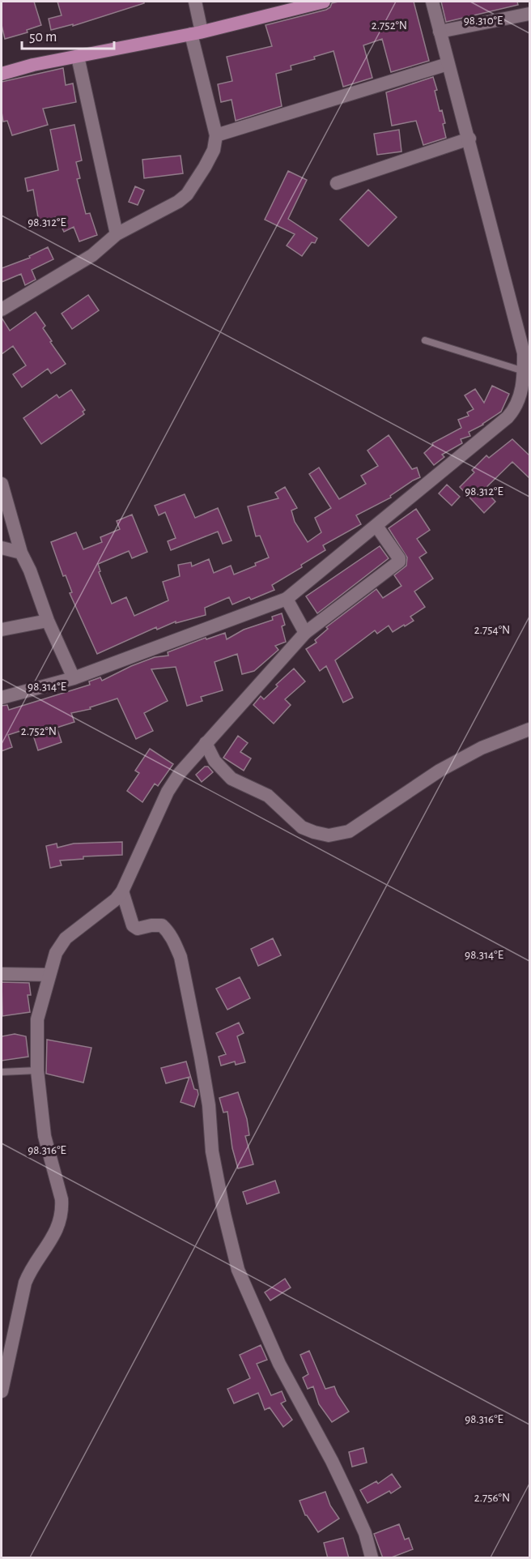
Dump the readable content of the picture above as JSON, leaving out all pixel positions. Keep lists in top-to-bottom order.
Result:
{
  "scale_bar": "50 m",
  "coordinates": [
    "98.310°E",
    "2.752°N",
    "98.312°E",
    "2.754°N",
    "98.314°E",
    "98.316°E",
    "2.756°N"
  ]
}
